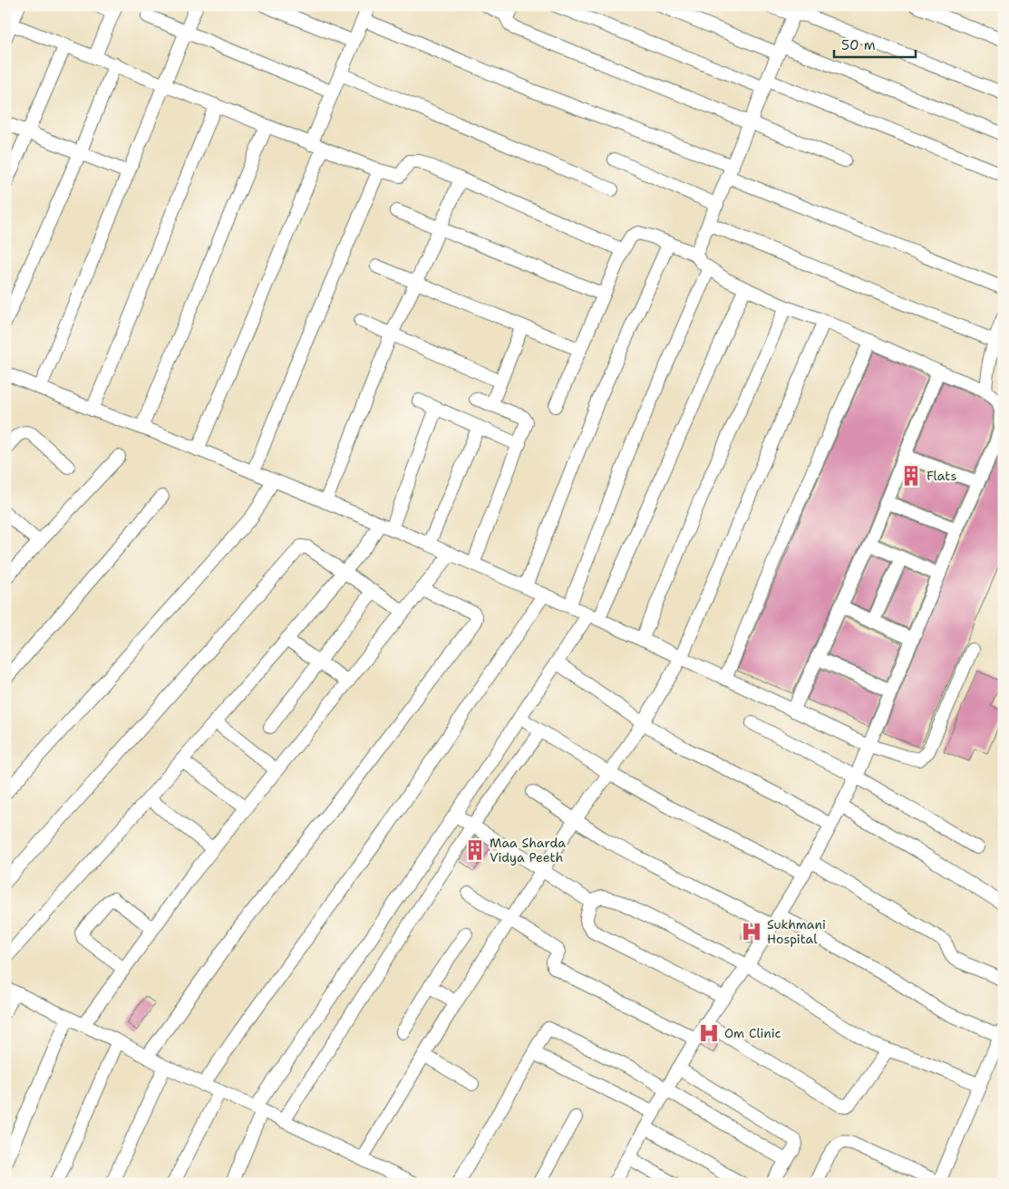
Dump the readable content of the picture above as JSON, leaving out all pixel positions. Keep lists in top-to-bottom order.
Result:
{
  "places": {
    "building": ["Flats", "Maa Sharda Vidya Peeth"],
    "hospital": ["Sukhmani Hospital", "Om Clinic"]
  },
  "scale_bar": "50 m"
}
